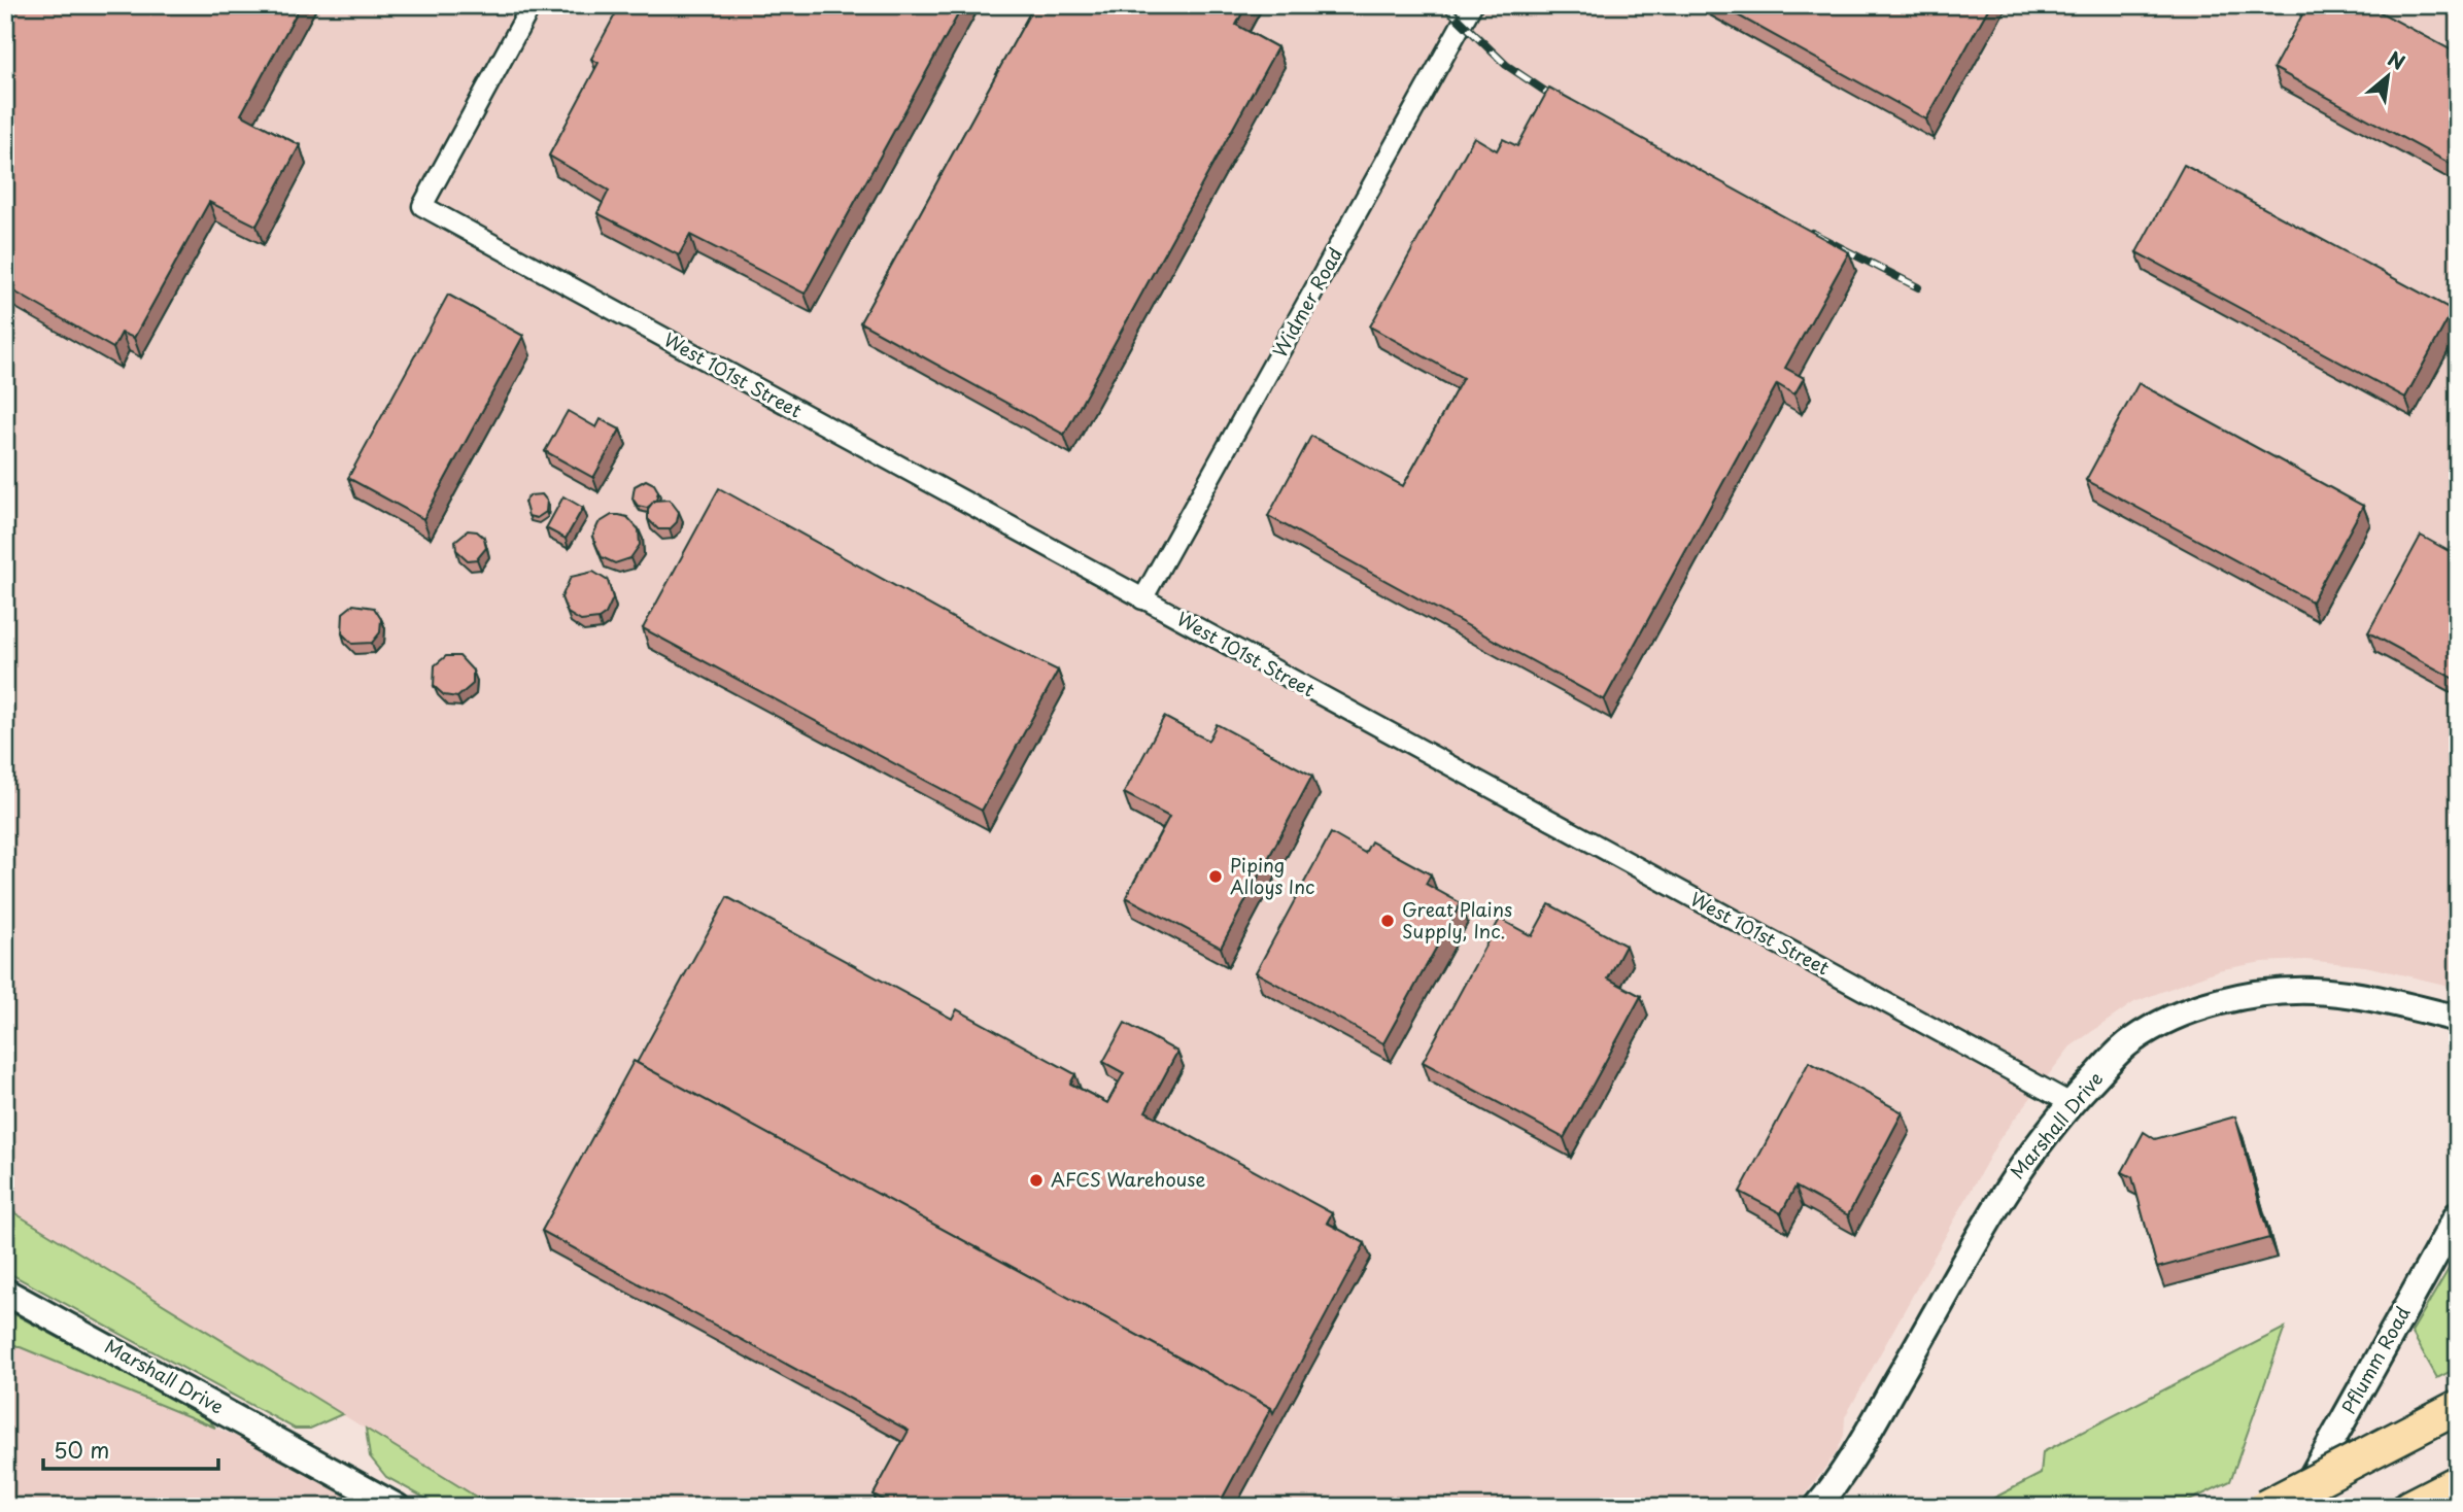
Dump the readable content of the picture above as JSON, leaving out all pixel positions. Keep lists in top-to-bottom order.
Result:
{
  "streets": {
    "street": [
      "Widmer Road",
      "West 101st Street",
      "Marshall Drive",
      "Pflumm Road"
    ]
  },
  "crossings": [
    ["Widmer Road", "West 101st Street"],
    ["West 101st Street", "Marshall Drive"]
  ],
  "places": ["Piping Alloys Inc", "Great Plains Supply, Inc.", "AFCS Warehouse"],
  "scale_bar": "50 m",
  "north": "top right"
}
